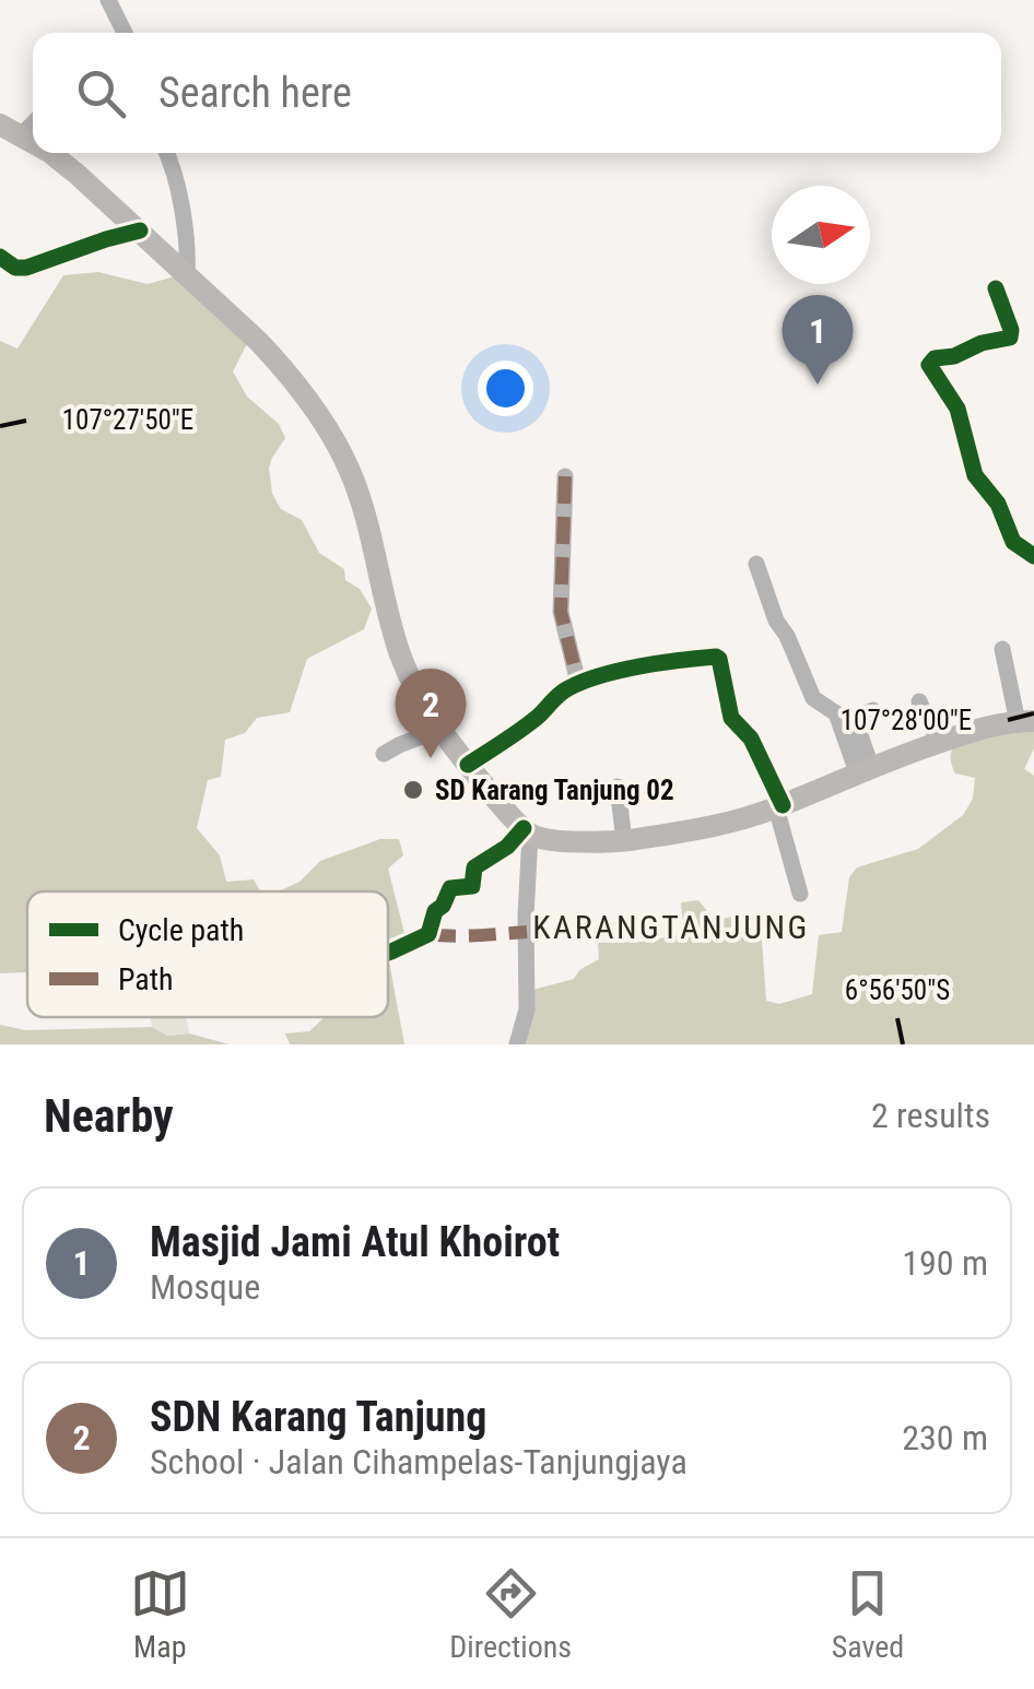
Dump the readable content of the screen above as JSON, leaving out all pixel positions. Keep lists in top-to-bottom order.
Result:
{
  "districts": ["KARANGTANJUNG"],
  "places": ["SD Karang Tanjung 02"],
  "legend": ["Cycle path", "Path"],
  "north": "right",
  "page": {
    "search": "Search here",
    "pins": ["1", "2"],
    "heading": ["Nearby", "2 results"],
    "list": [
      {
        "mark": "1",
        "name": "Masjid Jami Atul Khoirot",
        "note": "Mosque",
        "value": "190 m"
      },
      {
        "mark": "2",
        "name": "SDN Karang Tanjung",
        "note": "School · Jalan Cihampelas-Tanjungjaya",
        "value": "230 m"
      }
    ],
    "nav": ["Map", "Directions", "Saved"]
  },
  "coordinates": ["107°27'50\"E", "107°28'00\"E", "6°56'50\"S"]
}
